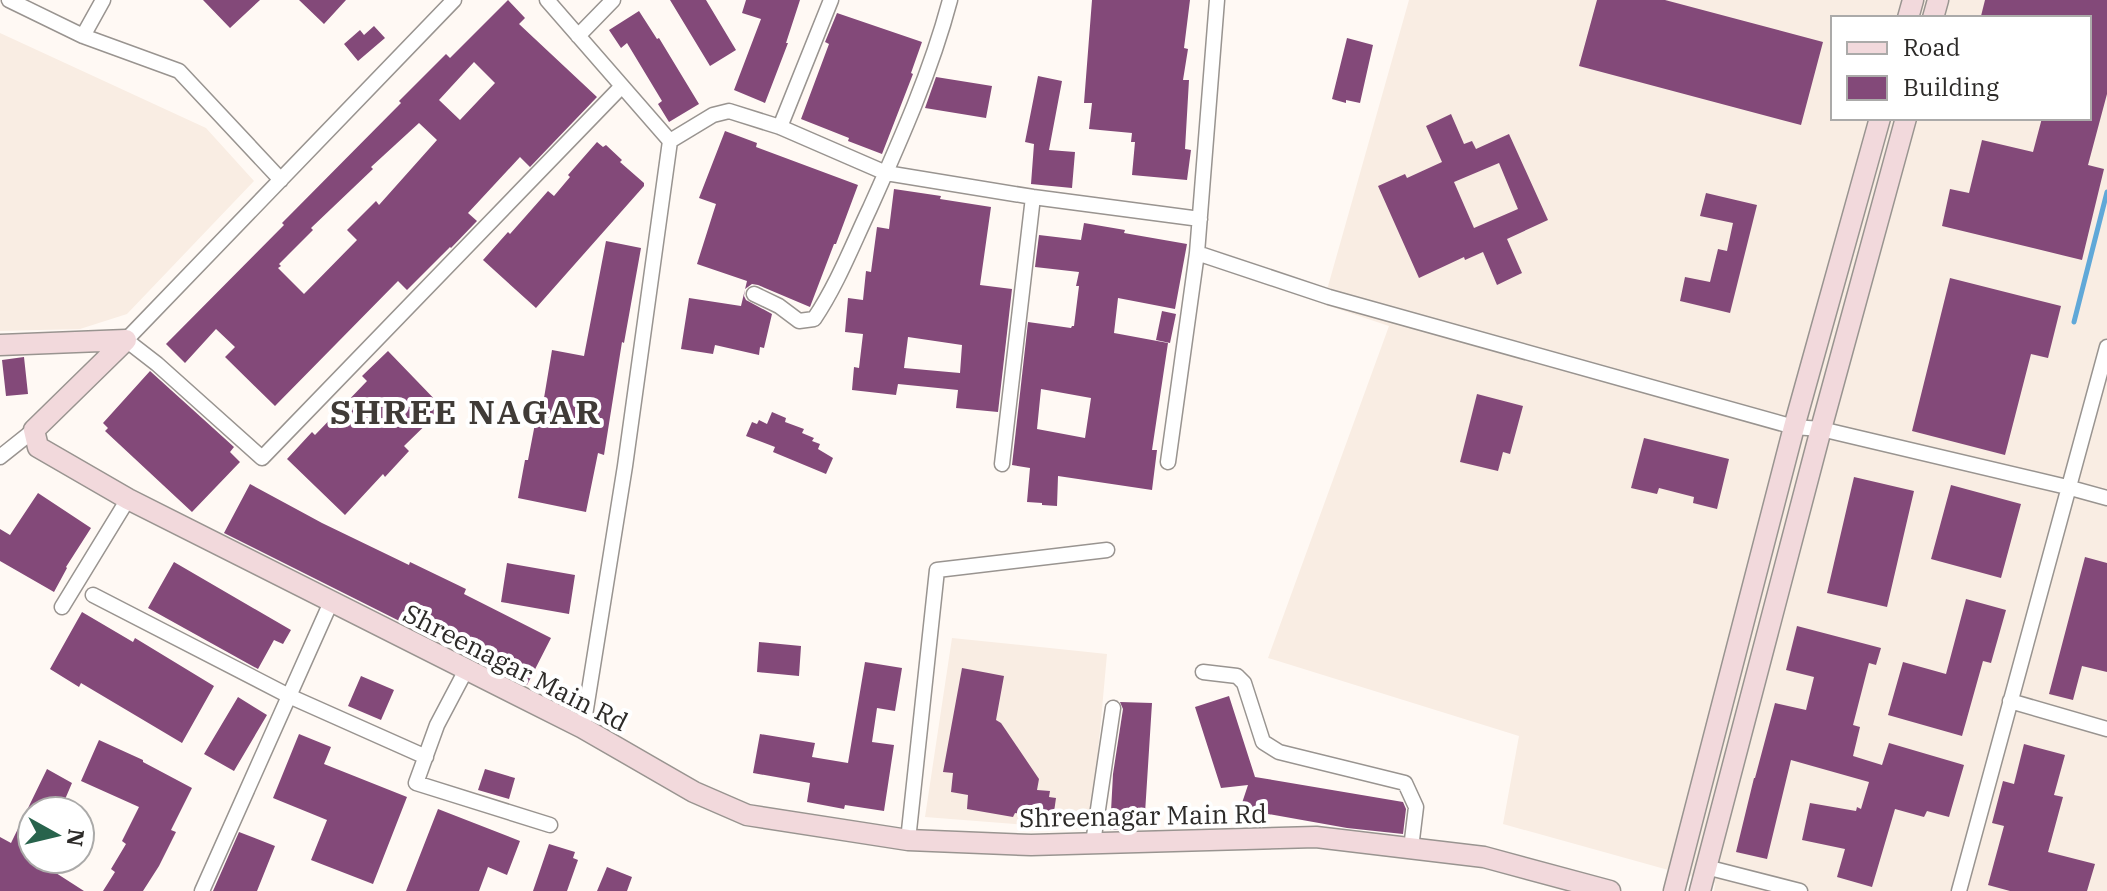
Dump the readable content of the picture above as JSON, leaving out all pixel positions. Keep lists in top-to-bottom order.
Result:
{
  "streets": {
    "street": ["Shreenagar Main Rd"]
  },
  "districts": ["SHREE NAGAR"],
  "legend": ["Road", "Building"],
  "north": "right"
}
